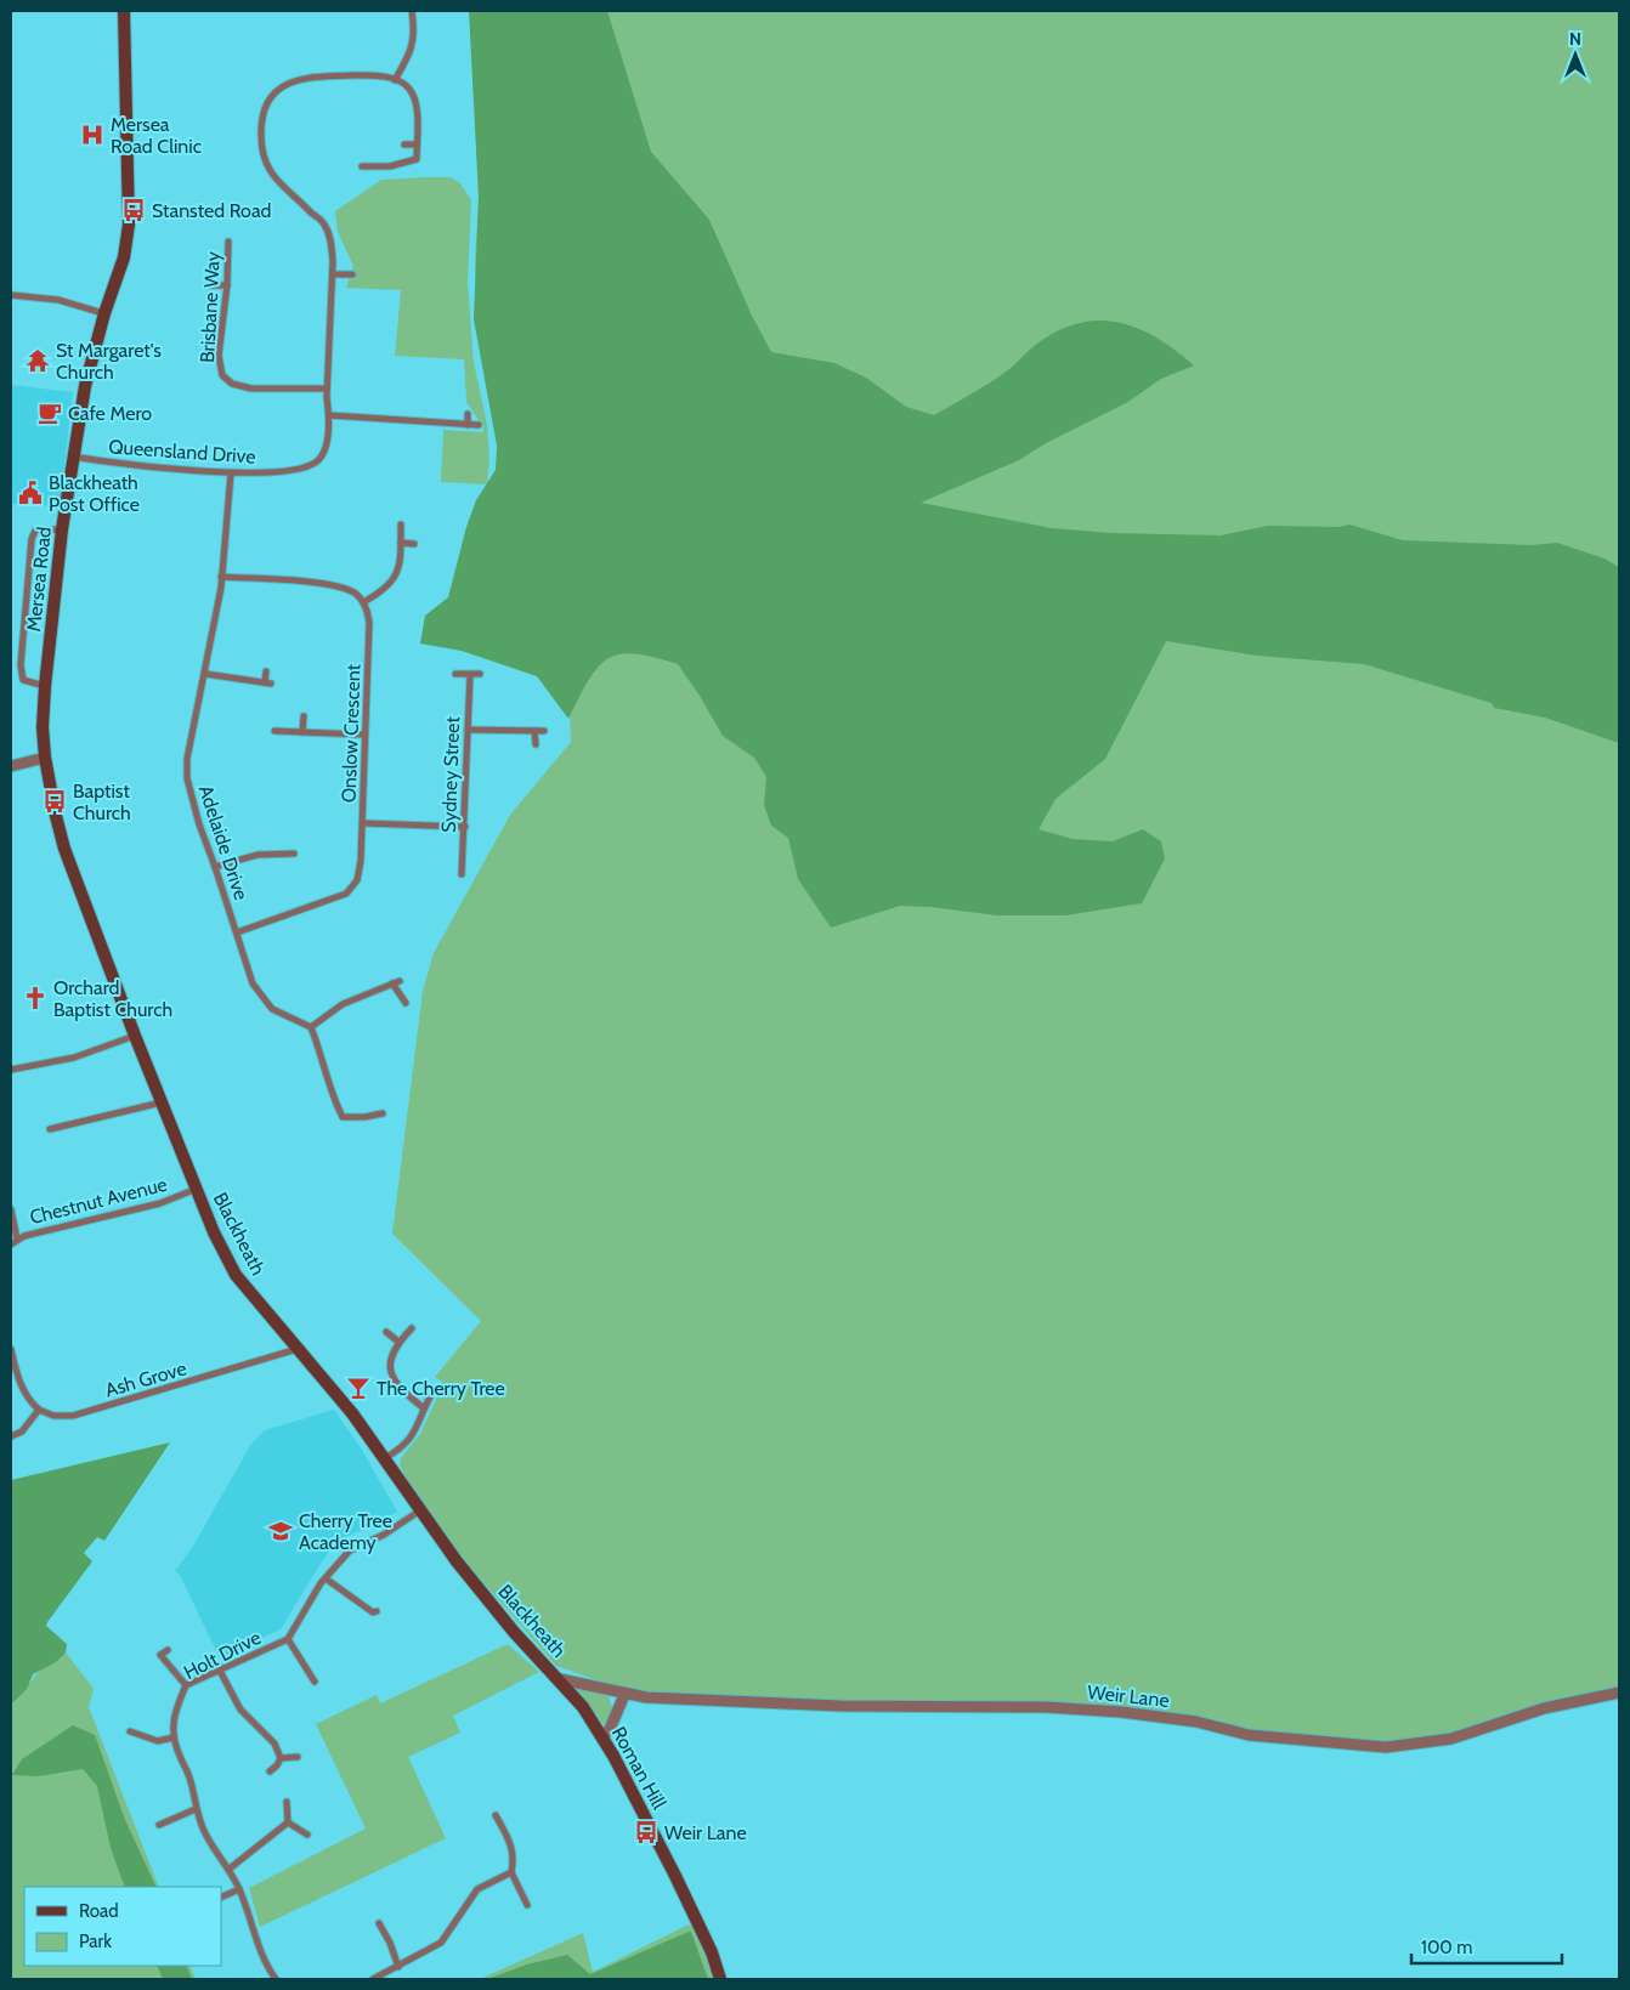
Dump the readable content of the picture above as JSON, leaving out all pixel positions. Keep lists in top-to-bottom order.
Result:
{
  "streets": {
    "main road": ["Mersea Road", "Blackheath", "Roman Hill"],
    "street": [
      "Brisbane Way",
      "Queensland Drive",
      "Onslow Crescent",
      "Sydney Street",
      "Adelaide Drive",
      "Chestnut Avenue",
      "Ash Grove",
      "Holt Drive",
      "Weir Lane"
    ]
  },
  "crossings": [
    ["Brisbane Way", "Queensland Drive"],
    ["Queensland Drive", "Mersea Road"],
    ["Queensland Drive", "Adelaide Drive"],
    ["Mersea Road", "Blackheath"],
    ["Onslow Crescent", "Adelaide Drive"],
    ["Chestnut Avenue", "Blackheath"],
    ["Blackheath", "Ash Grove"],
    ["Blackheath", "Holt Drive"],
    ["Blackheath", "Weir Lane"],
    ["Blackheath", "Roman Hill"],
    ["Weir Lane", "Roman Hill"]
  ],
  "places": {
    "hospital": ["Mersea Road Clinic"],
    "bus stop": ["Stansted Road", "Baptist Church", "Weir Lane"],
    "temple": ["St Margaret's Church"],
    "cafe": ["Cafe Mero"],
    "public building": ["Blackheath Post Office"],
    "church": ["Orchard Baptist Church"],
    "bar": ["The Cherry Tree"],
    "school or university": ["Cherry Tree Academy"]
  },
  "legend": ["Road", "Park"],
  "scale_bar": "100 m",
  "north": "top"
}
